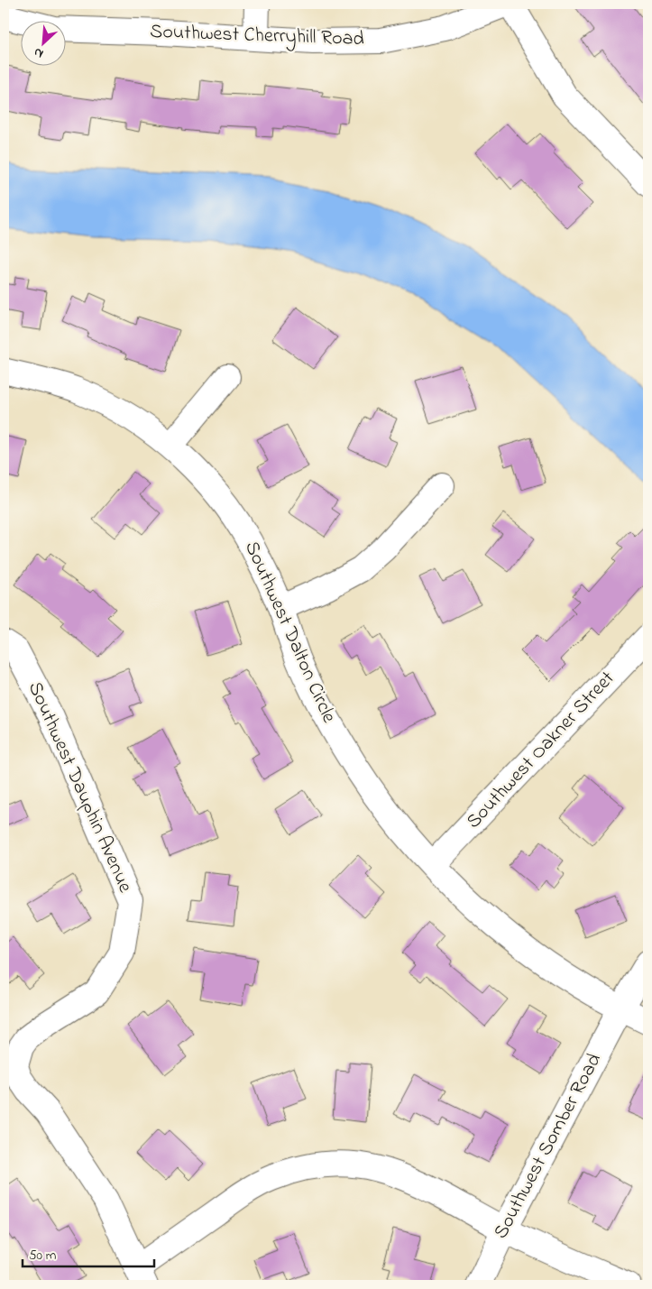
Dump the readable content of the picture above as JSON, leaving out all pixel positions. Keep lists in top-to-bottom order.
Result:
{
  "streets": {
    "street": [
      "Southwest Cherryhill Road",
      "Southwest Dalton Circle",
      "Southwest Oakner Street",
      "Southwest Dauphin Avenue",
      "Southwest Somber Road"
    ]
  },
  "crossings": [
    ["Southwest Dalton Circle", "Southwest Oakner Street"],
    ["Southwest Dalton Circle", "Southwest Somber Road"]
  ],
  "scale_bar": "50 m",
  "north": "bottom left"
}
